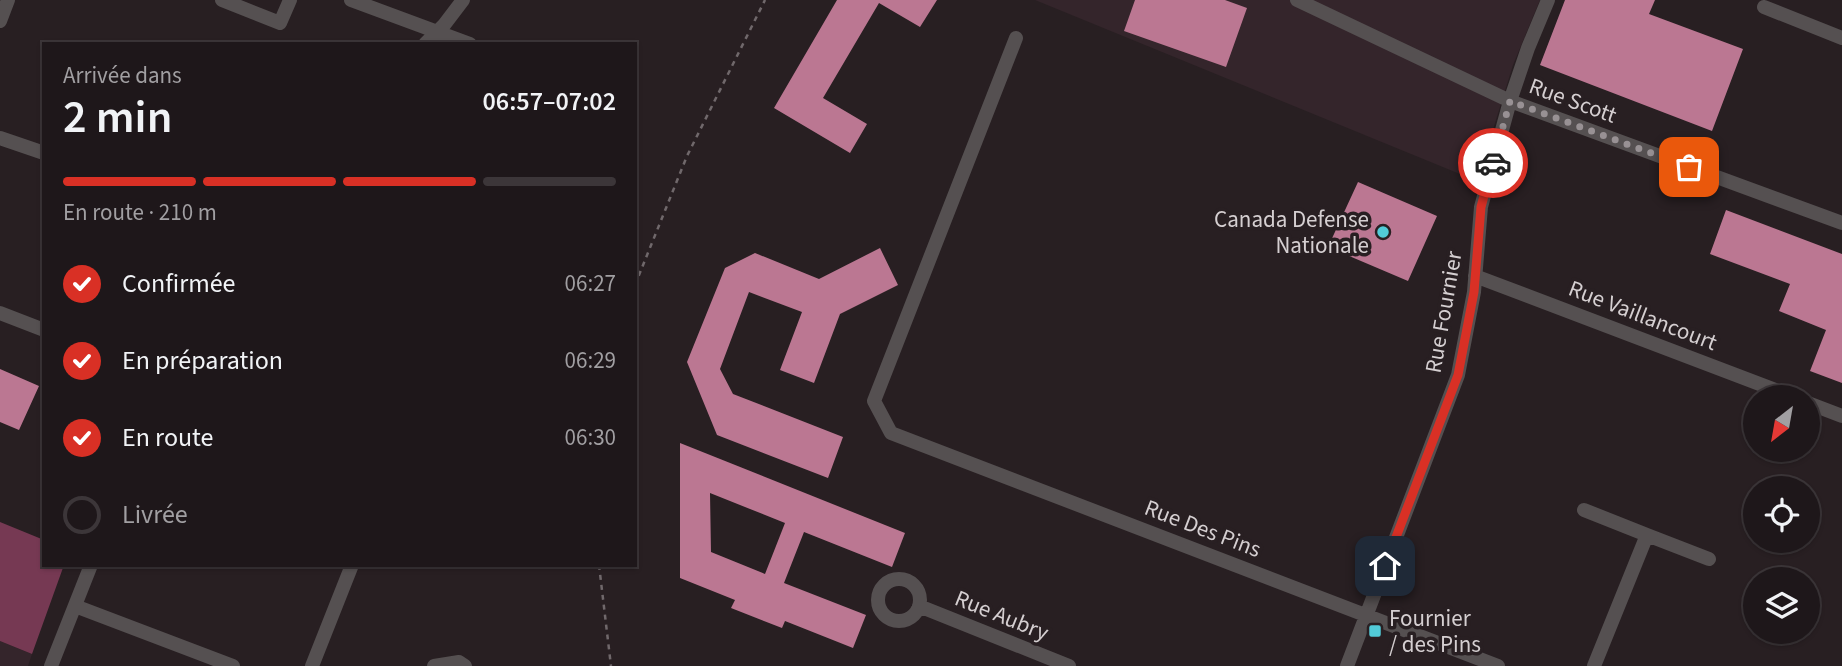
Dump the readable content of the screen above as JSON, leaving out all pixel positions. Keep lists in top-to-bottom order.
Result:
{
  "streets": {
    "street": [
      "Rue Scott",
      "Rue Fournier",
      "Rue Vaillancourt",
      "Rue Des Pins",
      "Rue Aubry"
    ]
  },
  "crossings": [
    ["Rue Scott", "Rue Fournier"],
    ["Rue Fournier", "Rue Vaillancourt"],
    ["Rue Fournier", "Rue Des Pins"]
  ],
  "places": {
    "other": ["Canada Defense Nationale"],
    "transit": ["Fournier / des Pins"]
  },
  "north": "bottom left",
  "page": {
    "heading": ["2 min", "Arrivée dans", "06:57–07:02"],
    "bar": "En route · 210 m",
    "list": [
      ["Confirmée", "06:27"],
      ["En préparation", "06:29"],
      ["En route", "06:30"],
      "Livrée"
    ]
  }
}
